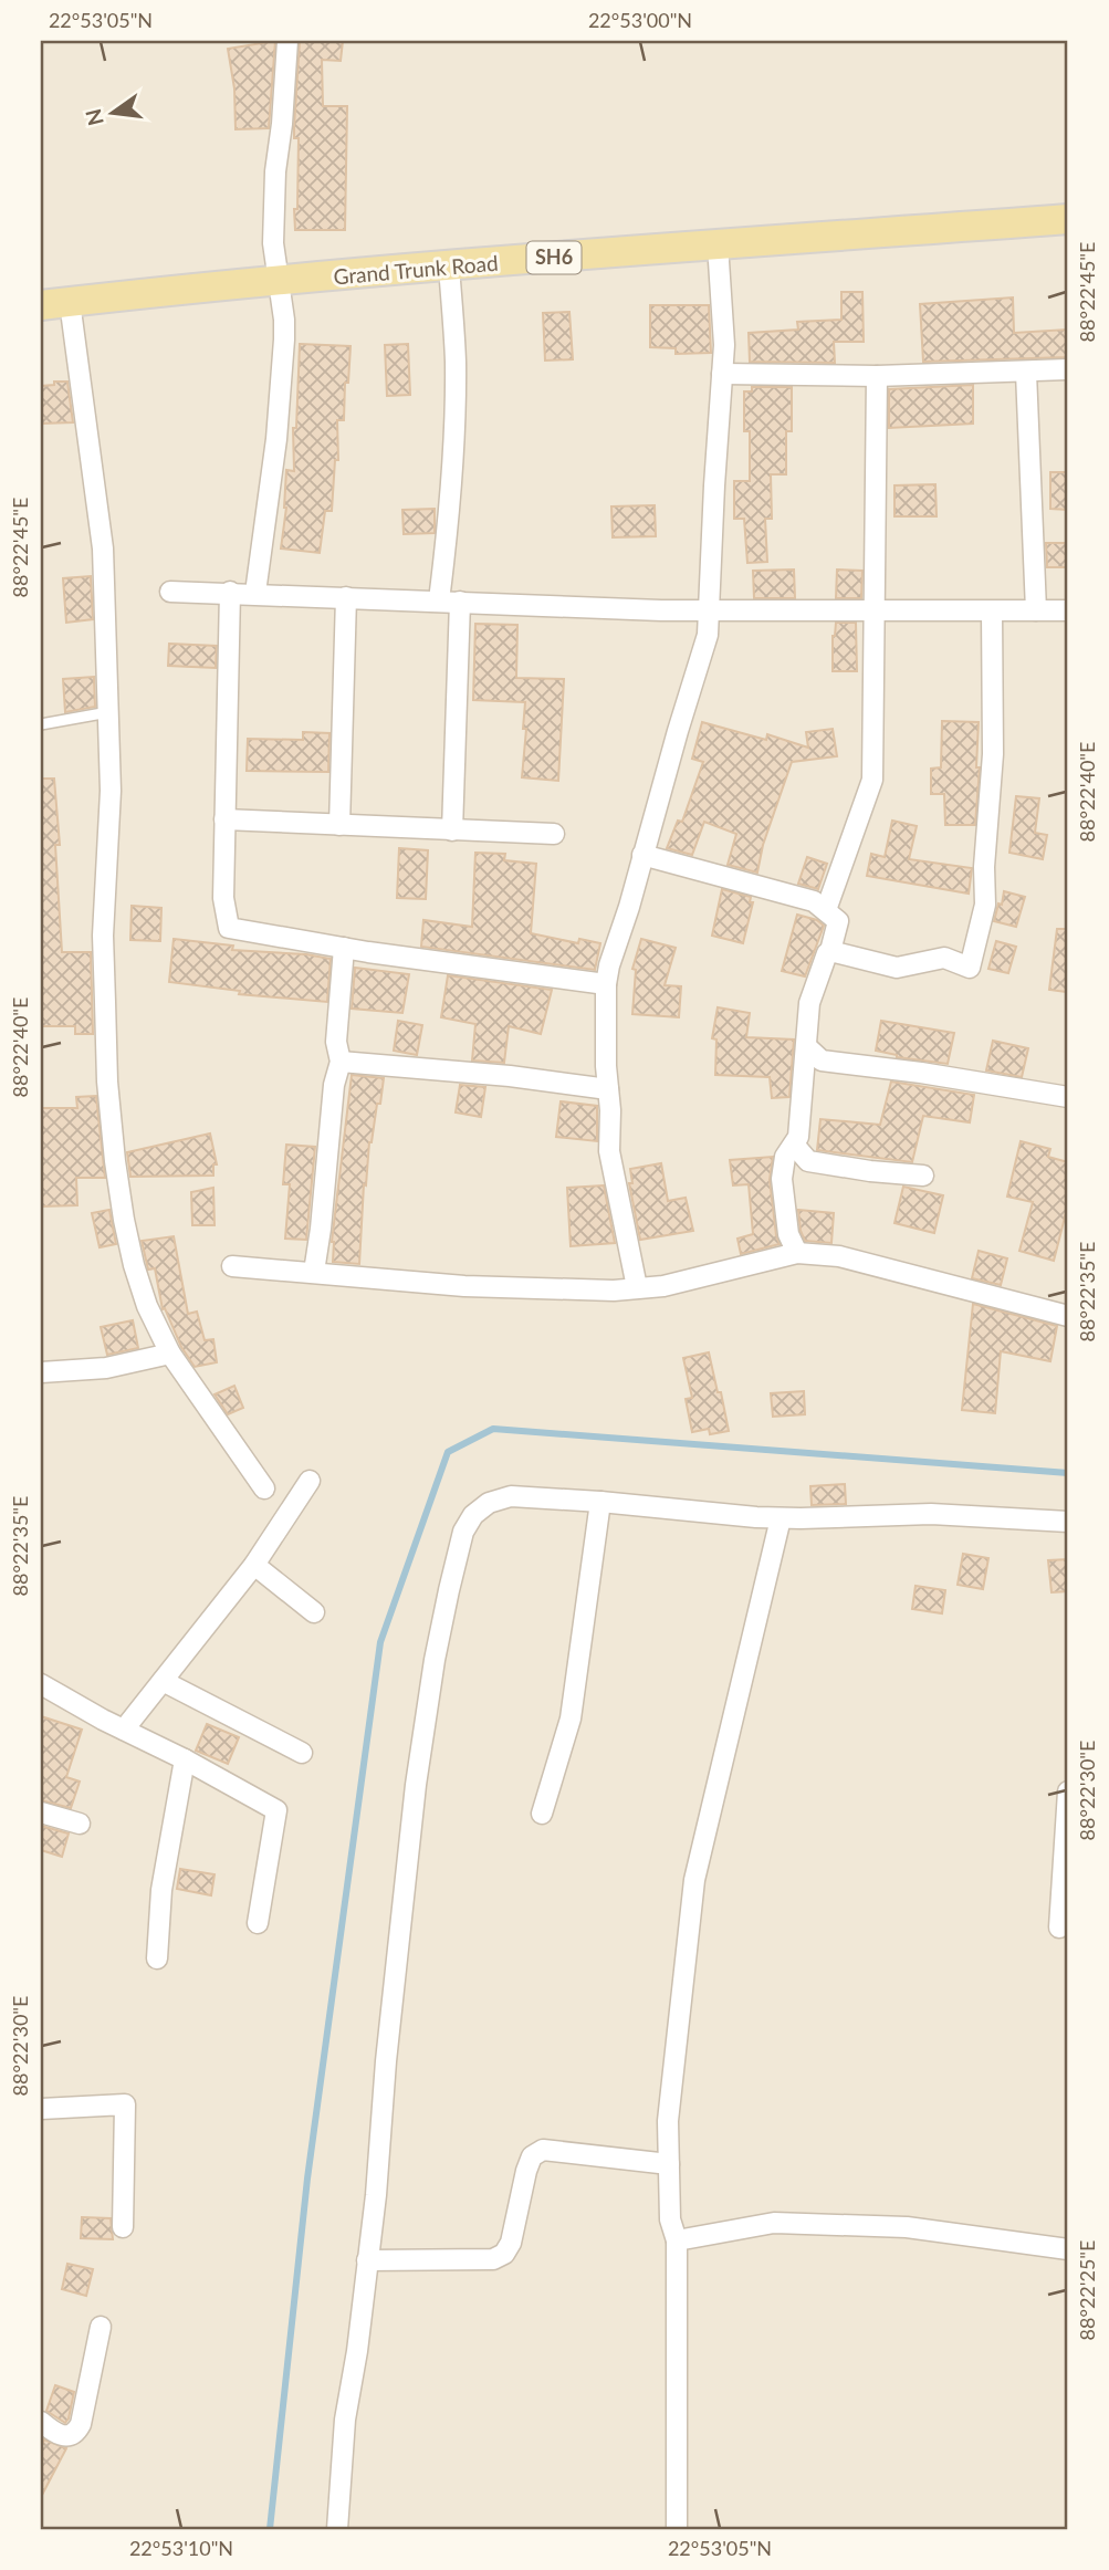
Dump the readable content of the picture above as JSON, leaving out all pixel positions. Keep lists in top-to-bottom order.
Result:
{
  "streets": {
    "main road": ["SH6", "Grand Trunk Road"]
  },
  "north": "left",
  "coordinates": [
    "22°53'05\"N",
    "22°53'00\"N",
    "88°22'45\"E",
    "88°22'40\"E",
    "88°22'35\"E",
    "88°22'30\"E",
    "88°22'25\"E",
    "22°53'10\"N"
  ]
}
